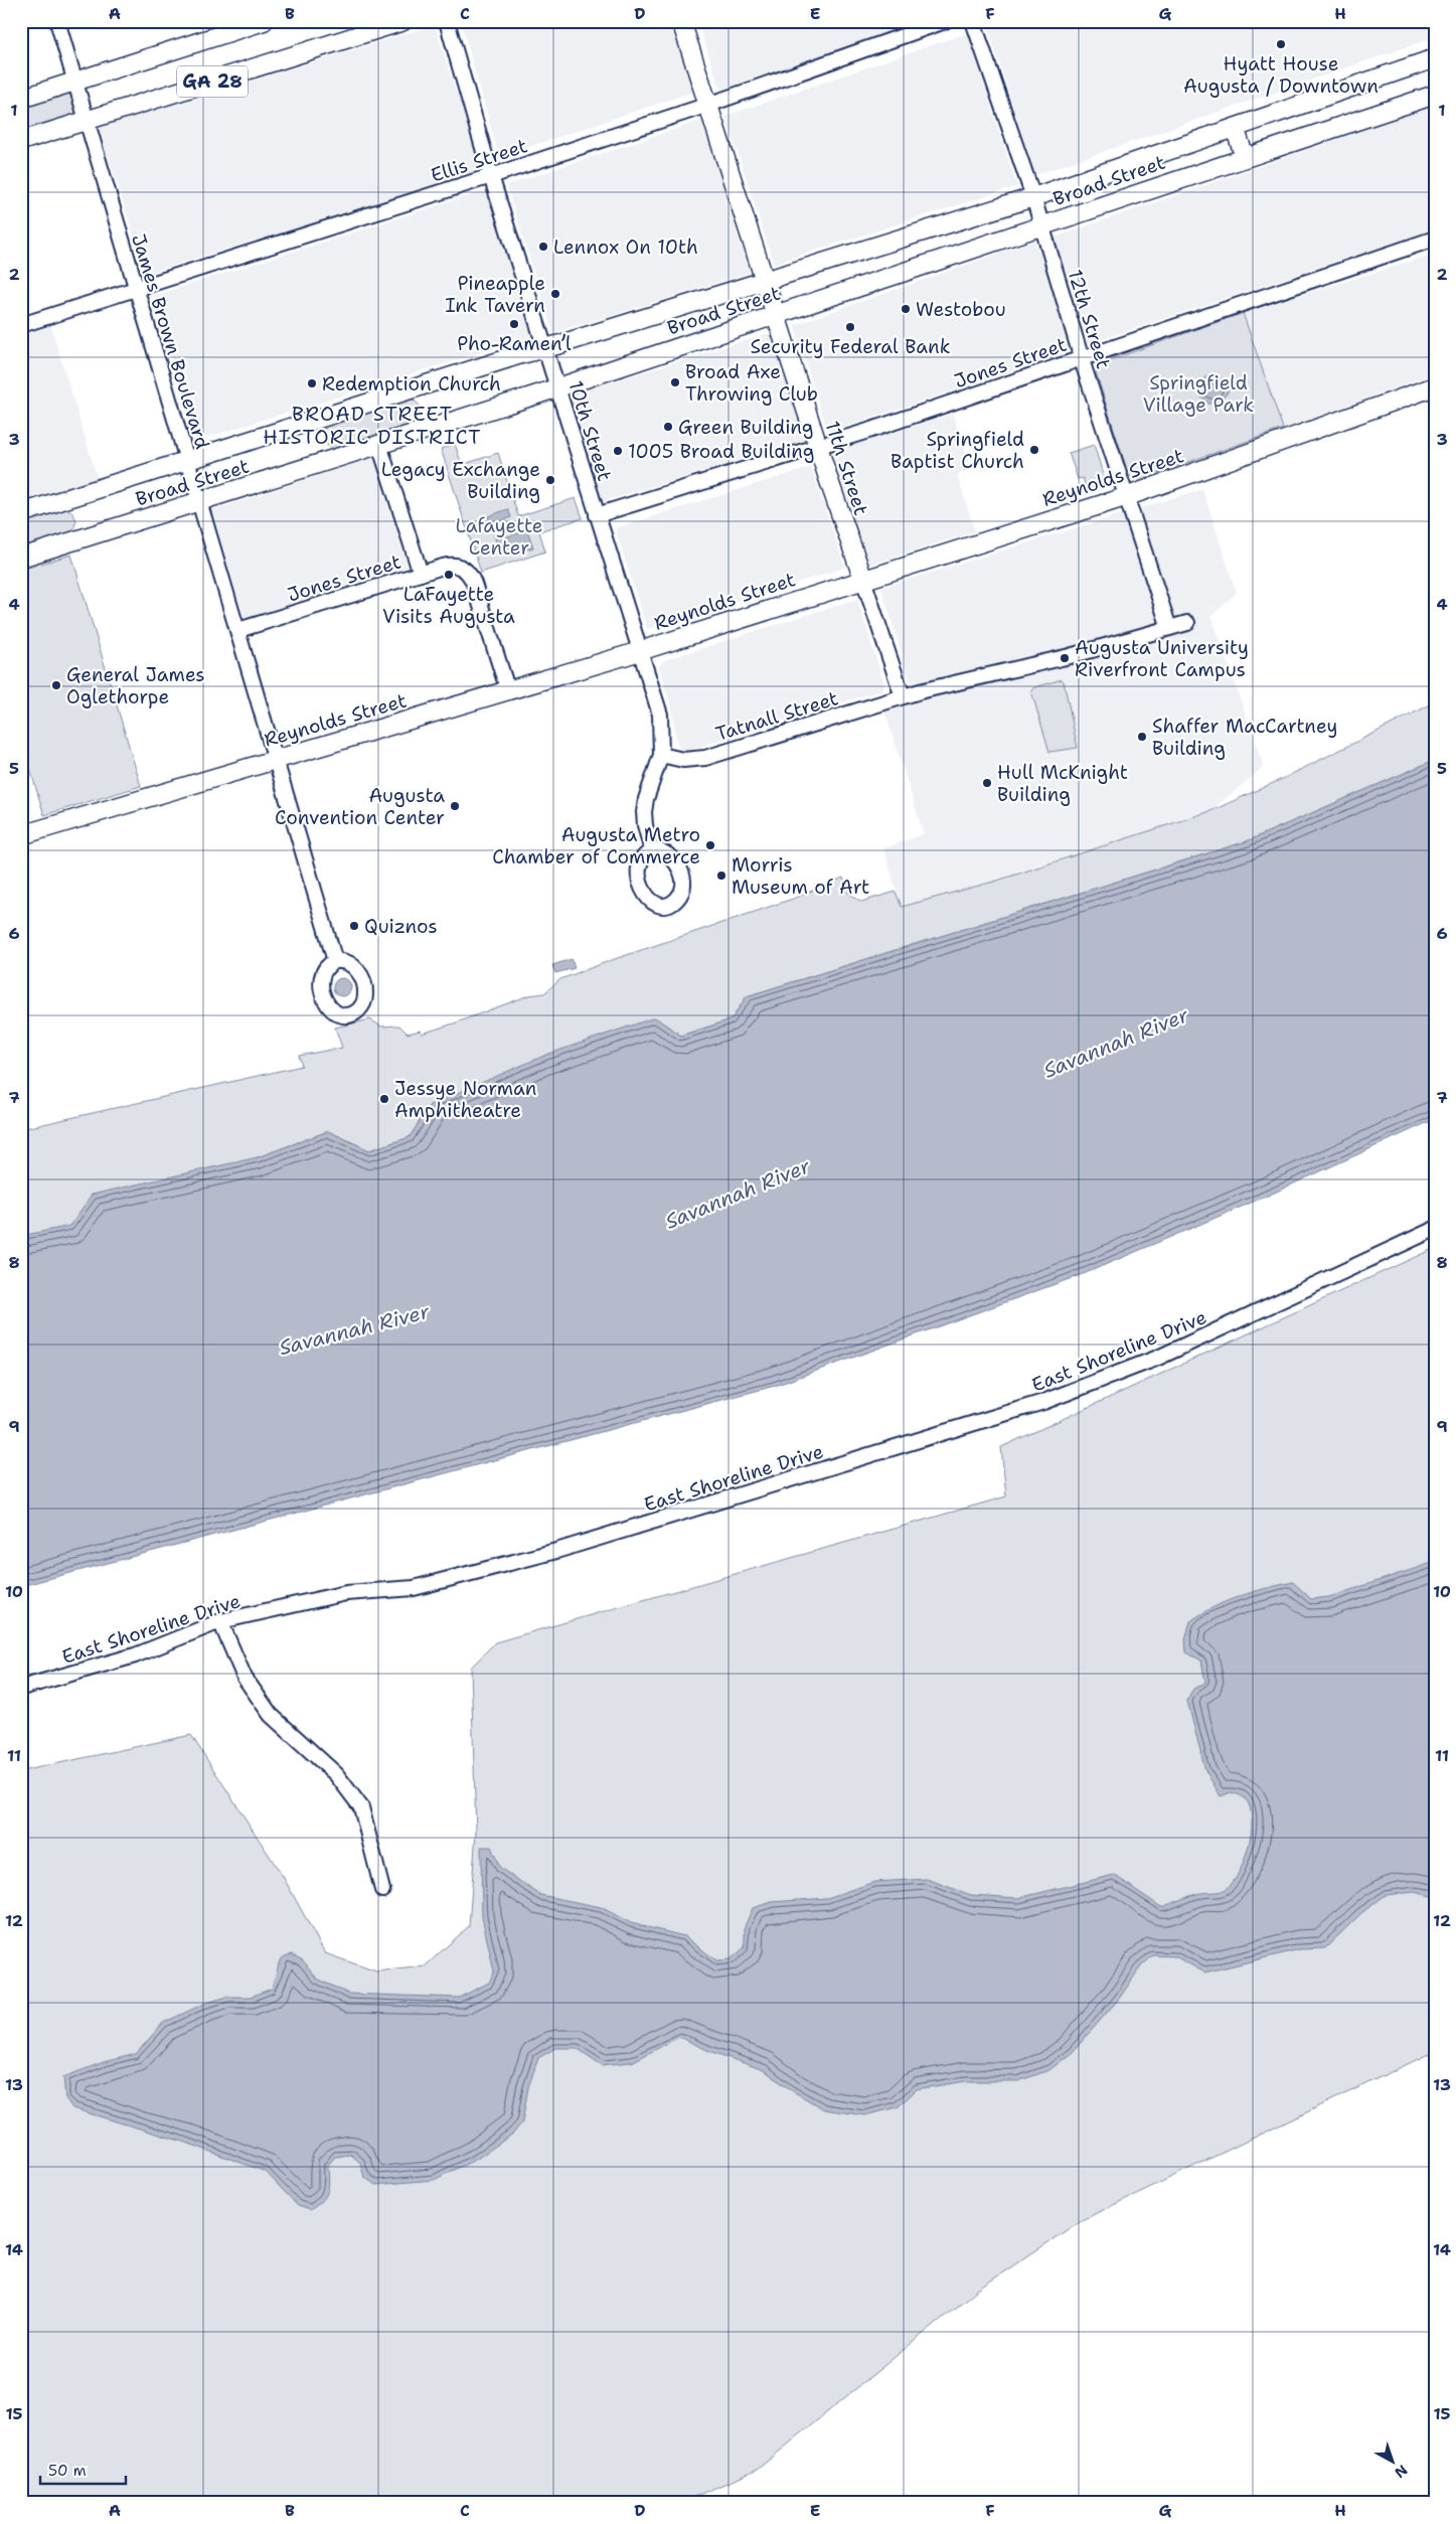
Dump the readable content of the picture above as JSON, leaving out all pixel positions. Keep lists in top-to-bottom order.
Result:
{
  "streets": {
    "main road": [
      "GA 28",
      "Broad Street",
      "11th Street",
      "Reynolds Street"
    ],
    "street": [
      "Ellis Street",
      "12th Street",
      "James Brown Boulevard",
      "Jones Street",
      "10th Street",
      "Tatnall Street",
      "East Shoreline Drive"
    ]
  },
  "crossings": [
    ["GA 28", "James Brown Boulevard"],
    ["Ellis Street", "James Brown Boulevard"],
    ["Ellis Street", "10th Street"],
    ["Ellis Street", "11th Street"],
    ["Broad Street", "12th Street"],
    ["Broad Street", "James Brown Boulevard"],
    ["Broad Street", "10th Street"],
    ["Broad Street", "11th Street"],
    ["12th Street", "Jones Street"],
    ["12th Street", "Reynolds Street"],
    ["12th Street", "Tatnall Street"],
    ["James Brown Boulevard", "Jones Street"],
    ["James Brown Boulevard", "Reynolds Street"],
    ["Jones Street", "10th Street"],
    ["Jones Street", "11th Street"],
    ["Jones Street", "Reynolds Street"],
    ["10th Street", "Reynolds Street"],
    ["10th Street", "Tatnall Street"],
    ["11th Street", "Reynolds Street"],
    ["11th Street", "Tatnall Street"]
  ],
  "districts": ["BROAD STREET HISTORIC DISTRICT"],
  "water": ["Savannah River"],
  "parks": ["Springfield Village Park", "Lafayette Center"],
  "places": [
    "Hyatt House Augusta / Downtown",
    "Lennox On 10th",
    "Pineapple Ink Tavern",
    "Westobou",
    "Pho-Ramen’l",
    "Security Federal Bank",
    "Broad Axe Throwing Club",
    "Redemption Church",
    "Green Building",
    "Springfield Baptist Church",
    "1005 Broad Building",
    "Legacy Exchange Building",
    "LaFayette Visits Augusta",
    "Augusta University Riverfront Campus",
    "General James Oglethorpe",
    "Shaffer MacCartney Building",
    "Hull McKnight Building",
    "Augusta Convention Center",
    "Augusta Metro Chamber of Commerce",
    "Morris Museum of Art",
    "Quiznos",
    "Jessye Norman Amphitheatre"
  ],
  "scale_bar": "50 m",
  "north": "bottom right",
  "grid": {
    "columns": [
      "A",
      "B",
      "C",
      "D",
      "E",
      "F",
      "G",
      "H"
    ],
    "rows": [
      "1",
      "2",
      "3",
      "4",
      "5",
      "6",
      "7",
      "8",
      "9",
      "10",
      "11",
      "12",
      "13",
      "14",
      "15"
    ]
  }
}
